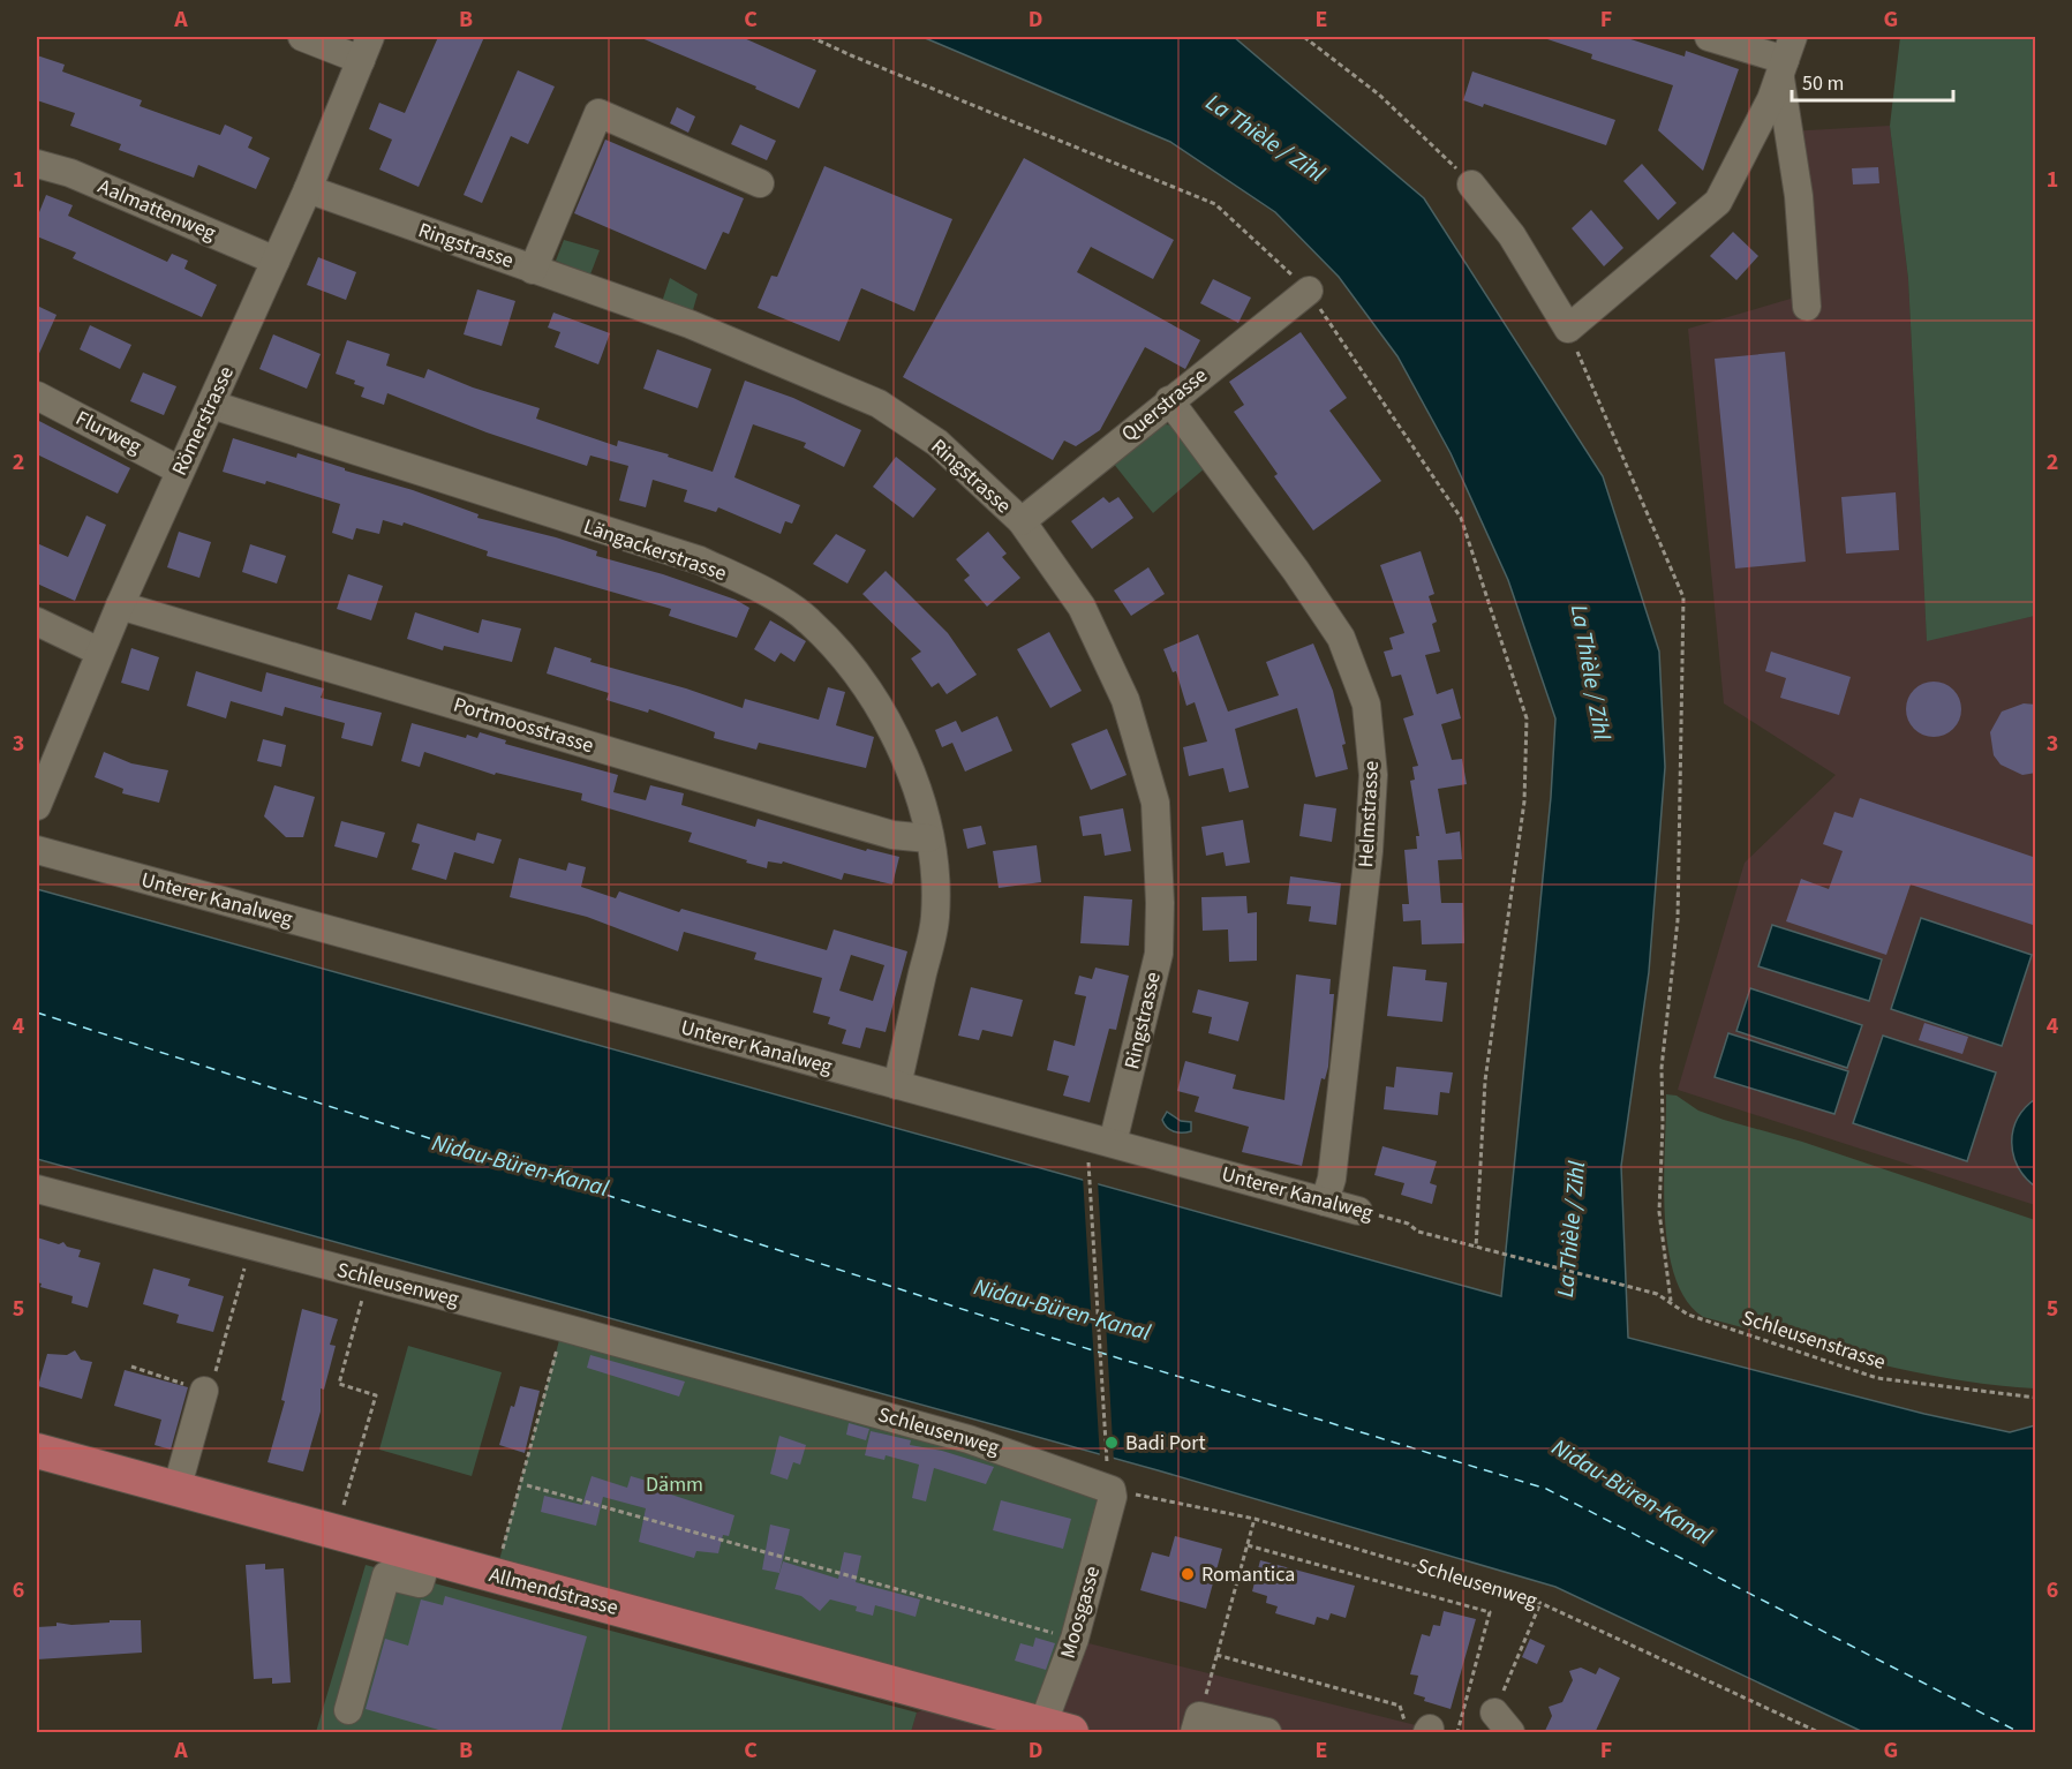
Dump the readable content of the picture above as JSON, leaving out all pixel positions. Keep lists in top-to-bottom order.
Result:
{
  "streets": {
    "main road": ["Allmendstrasse"],
    "street": [
      "Aalmattenweg",
      "Ringstrasse",
      "Querstrasse",
      "Römerstrasse",
      "Flurweg",
      "Längackerstrasse",
      "Portmoosstrasse",
      "Helmstrasse",
      "Unterer Kanalweg",
      "Schleusenweg",
      "Moosgasse"
    ],
    "path": ["Schleusenstrasse"]
  },
  "crossings": [
    ["Aalmattenweg", "Römerstrasse"],
    ["Ringstrasse", "Querstrasse"],
    ["Ringstrasse", "Römerstrasse"],
    ["Ringstrasse", "Unterer Kanalweg"],
    ["Querstrasse", "Helmstrasse"],
    ["Römerstrasse", "Flurweg"],
    ["Römerstrasse", "Längackerstrasse"],
    ["Römerstrasse", "Portmoosstrasse"],
    ["Längackerstrasse", "Portmoosstrasse"],
    ["Längackerstrasse", "Unterer Kanalweg"],
    ["Helmstrasse", "Unterer Kanalweg"],
    ["Unterer Kanalweg", "Schleusenstrasse"],
    ["Schleusenweg", "Moosgasse"],
    ["Allmendstrasse", "Moosgasse"]
  ],
  "water": ["La Thièle / Zihl", "Nidau-Büren-Kanal"],
  "parks": ["Dämm"],
  "places": ["Badi Port", "Romantica"],
  "scale_bar": "50 m",
  "grid": {
    "columns": [
      "A",
      "B",
      "C",
      "D",
      "E",
      "F",
      "G"
    ],
    "rows": [
      "1",
      "2",
      "3",
      "4",
      "5",
      "6"
    ]
  }
}
